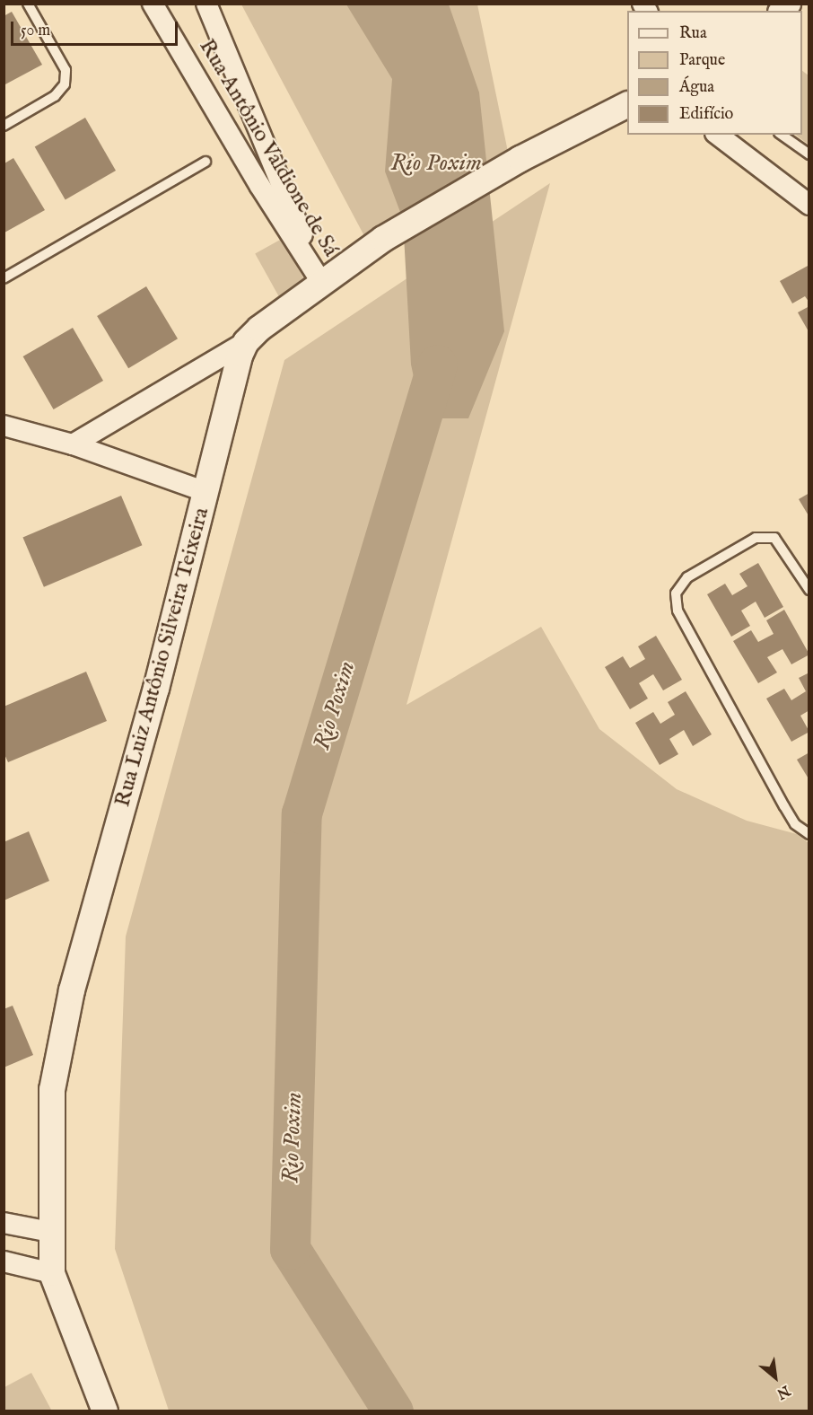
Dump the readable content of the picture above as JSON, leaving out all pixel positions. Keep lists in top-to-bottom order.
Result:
{
  "streets": {
    "street": ["Rua Antônio Valdione de Sá", "Rua Luiz Antônio Silveira Teixeira"]
  },
  "water": ["Rio Poxim"],
  "legend": [
    "Rua",
    "Parque",
    "Água",
    "Edifício"
  ],
  "scale_bar": "50 m",
  "north": "bottom right"
}
